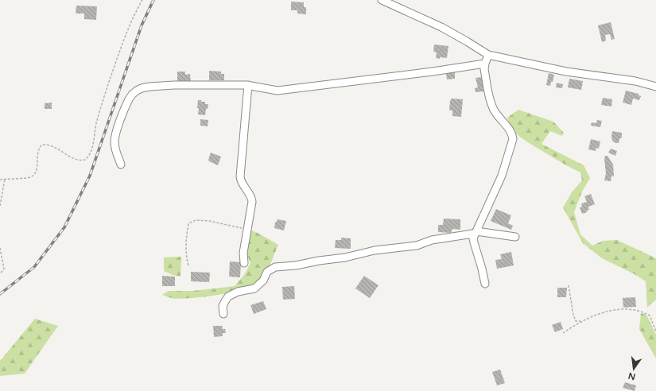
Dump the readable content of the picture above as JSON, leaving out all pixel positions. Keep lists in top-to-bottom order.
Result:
{
  "north": "bottom"
}
